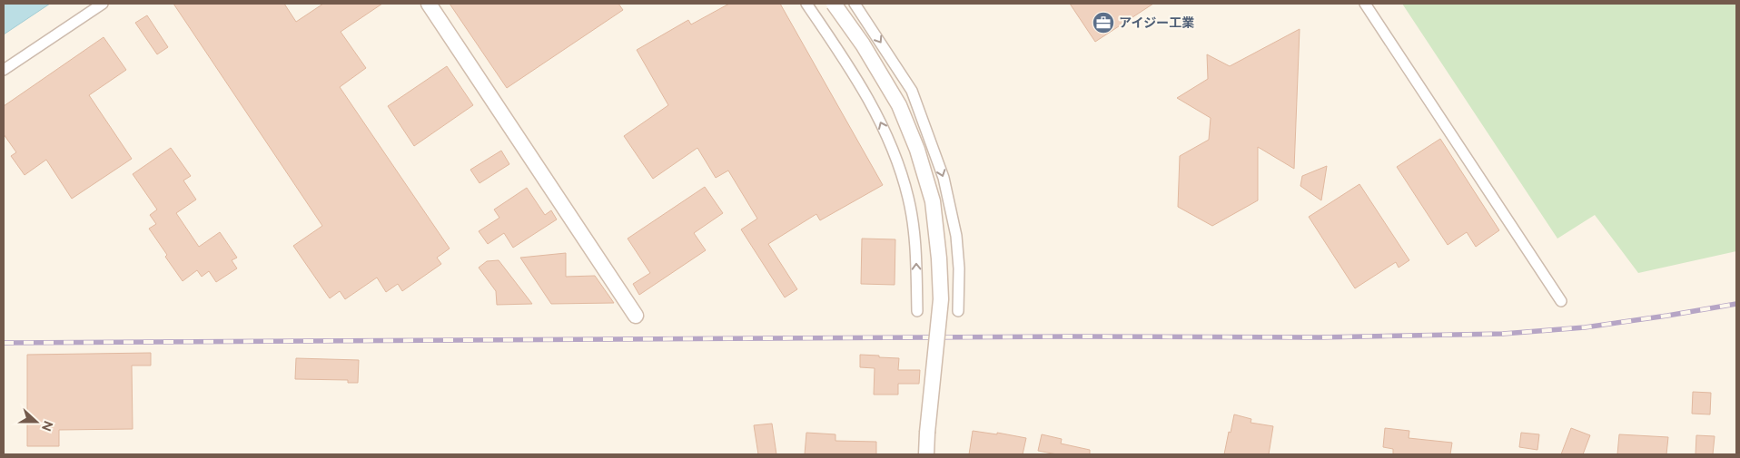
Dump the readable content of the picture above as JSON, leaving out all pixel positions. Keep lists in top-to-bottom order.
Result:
{
  "places": {
    "office": ["アイジー工業"]
  },
  "north": "right"
}
